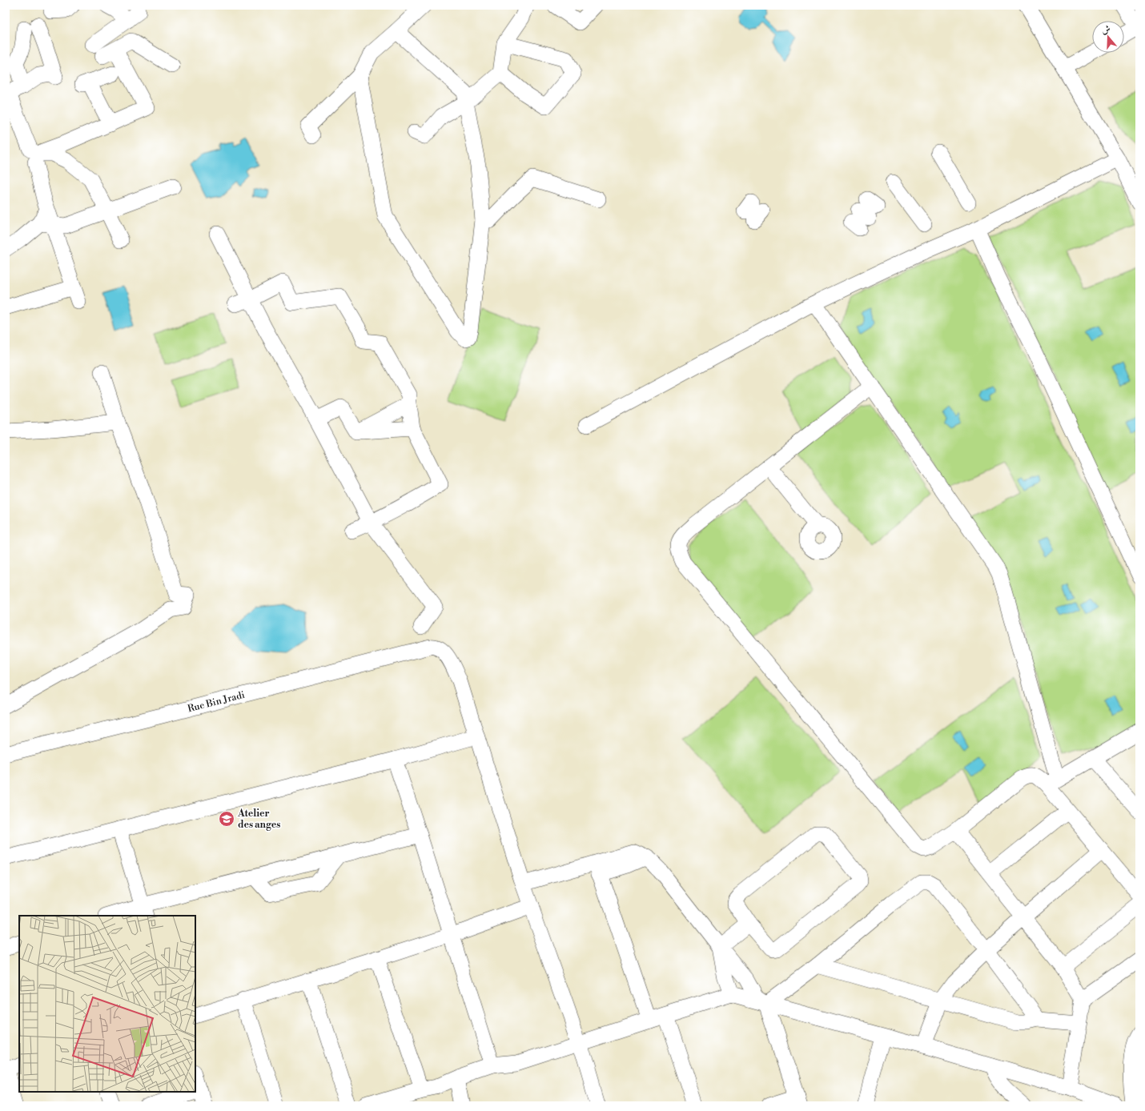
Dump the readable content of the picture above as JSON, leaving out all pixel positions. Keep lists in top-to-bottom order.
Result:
{
  "streets": {
    "street": ["Rue Bin Jradi"]
  },
  "places": {
    "school or university": ["Atelier des anges"]
  },
  "north": "top"
}
